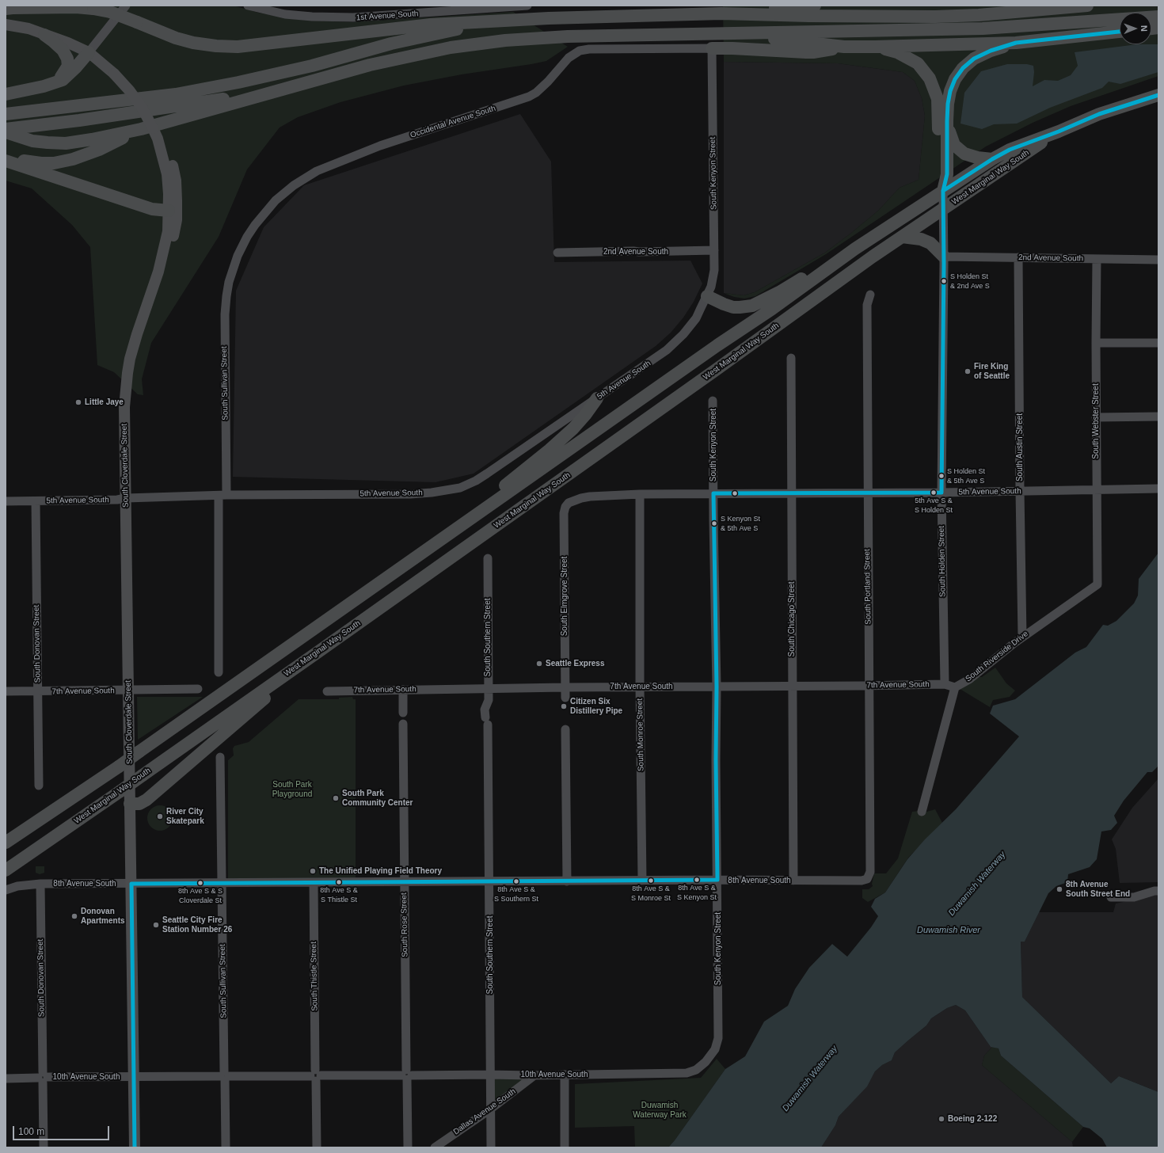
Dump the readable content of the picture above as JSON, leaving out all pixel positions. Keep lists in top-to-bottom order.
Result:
{
  "streets": {
    "highway": ["West Marginal Way South"],
    "main road": ["South Cloverdale Street"],
    "street": [
      "1st Avenue South",
      "Occidental Avenue South",
      "South Kenyon Street",
      "2nd Avenue South",
      "5th Avenue South",
      "South Sullivan Street",
      "South Webster Street",
      "South Austin Street",
      "South Holden Street",
      "South Portland Street",
      "South Elmgrove Street",
      "South Chicago Street",
      "South Southern Street",
      "South Donovan Street",
      "South Riverside Drive",
      "7th Avenue South",
      "South Monroe Street",
      "8th Avenue South",
      "South Rose Street",
      "South Thistle Street",
      "10th Avenue South",
      "Dallas Avenue South"
    ]
  },
  "crossings": [
    ["Occidental Avenue South", "South Kenyon Street"],
    ["Occidental Avenue South", "South Sullivan Street"],
    ["South Kenyon Street", "2nd Avenue South"],
    ["South Kenyon Street", "5th Avenue South"],
    ["South Kenyon Street", "7th Avenue South"],
    ["South Kenyon Street", "8th Avenue South"],
    ["South Kenyon Street", "10th Avenue South"],
    ["West Marginal Way South", "South Holden Street"],
    ["2nd Avenue South", "South Webster Street"],
    ["2nd Avenue South", "South Austin Street"],
    ["2nd Avenue South", "South Holden Street"],
    ["5th Avenue South", "South Sullivan Street"],
    ["5th Avenue South", "South Webster Street"],
    ["5th Avenue South", "South Austin Street"],
    ["5th Avenue South", "South Cloverdale Street"],
    ["5th Avenue South", "South Holden Street"],
    ["5th Avenue South", "South Portland Street"],
    ["5th Avenue South", "South Elmgrove Street"],
    ["5th Avenue South", "South Chicago Street"],
    ["5th Avenue South", "South Donovan Street"],
    ["5th Avenue South", "South Monroe Street"],
    ["South Sullivan Street", "8th Avenue South"],
    ["South Sullivan Street", "10th Avenue South"],
    ["South Webster Street", "South Riverside Drive"],
    ["South Austin Street", "South Riverside Drive"],
    ["South Cloverdale Street", "7th Avenue South"],
    ["South Cloverdale Street", "8th Avenue South"],
    ["South Cloverdale Street", "10th Avenue South"],
    ["South Holden Street", "7th Avenue South"],
    ["South Portland Street", "7th Avenue South"],
    ["South Portland Street", "8th Avenue South"],
    ["South Elmgrove Street", "7th Avenue South"],
    ["South Chicago Street", "7th Avenue South"],
    ["South Chicago Street", "8th Avenue South"],
    ["South Southern Street", "7th Avenue South"],
    ["South Southern Street", "8th Avenue South"],
    ["South Southern Street", "10th Avenue South"],
    ["South Southern Street", "Dallas Avenue South"],
    ["South Donovan Street", "7th Avenue South"],
    ["South Donovan Street", "8th Avenue South"],
    ["South Donovan Street", "10th Avenue South"],
    ["South Riverside Drive", "7th Avenue South"],
    ["7th Avenue South", "South Monroe Street"],
    ["South Monroe Street", "8th Avenue South"],
    ["8th Avenue South", "South Rose Street"],
    ["8th Avenue South", "South Thistle Street"],
    ["South Rose Street", "10th Avenue South"],
    ["South Thistle Street", "10th Avenue South"],
    ["10th Avenue South", "Dallas Avenue South"]
  ],
  "water": ["Duwamish Waterway", "Duwamish River"],
  "parks": ["South Park Playground", "Duwamish Waterway Park"],
  "places": [
    "S Holden St & 2nd Ave S",
    "Fire King of Seattle",
    "Little Jaye",
    "S Holden St & 5th Ave S",
    "5th Ave S & S Holden St",
    "S Kenyon St & 5th Ave S",
    "Seattle Express",
    "Citizen Six Distillery Pipe",
    "South Park Community Center",
    "River City Skatepark",
    "The Unified Playing Field Theory",
    "8th Ave S & S Kenyon St",
    "8th Ave S & S Monroe St",
    "8th Ave S & S Southern St",
    "8th Ave S & S Thistle St",
    "8th Ave S & S Cloverdale St",
    "8th Avenue South Street End",
    "Donovan Apartments",
    "Seattle City Fire Station Number 26",
    "Boeing 2-122"
  ],
  "scale_bar": "100 m",
  "north": "right"
}
